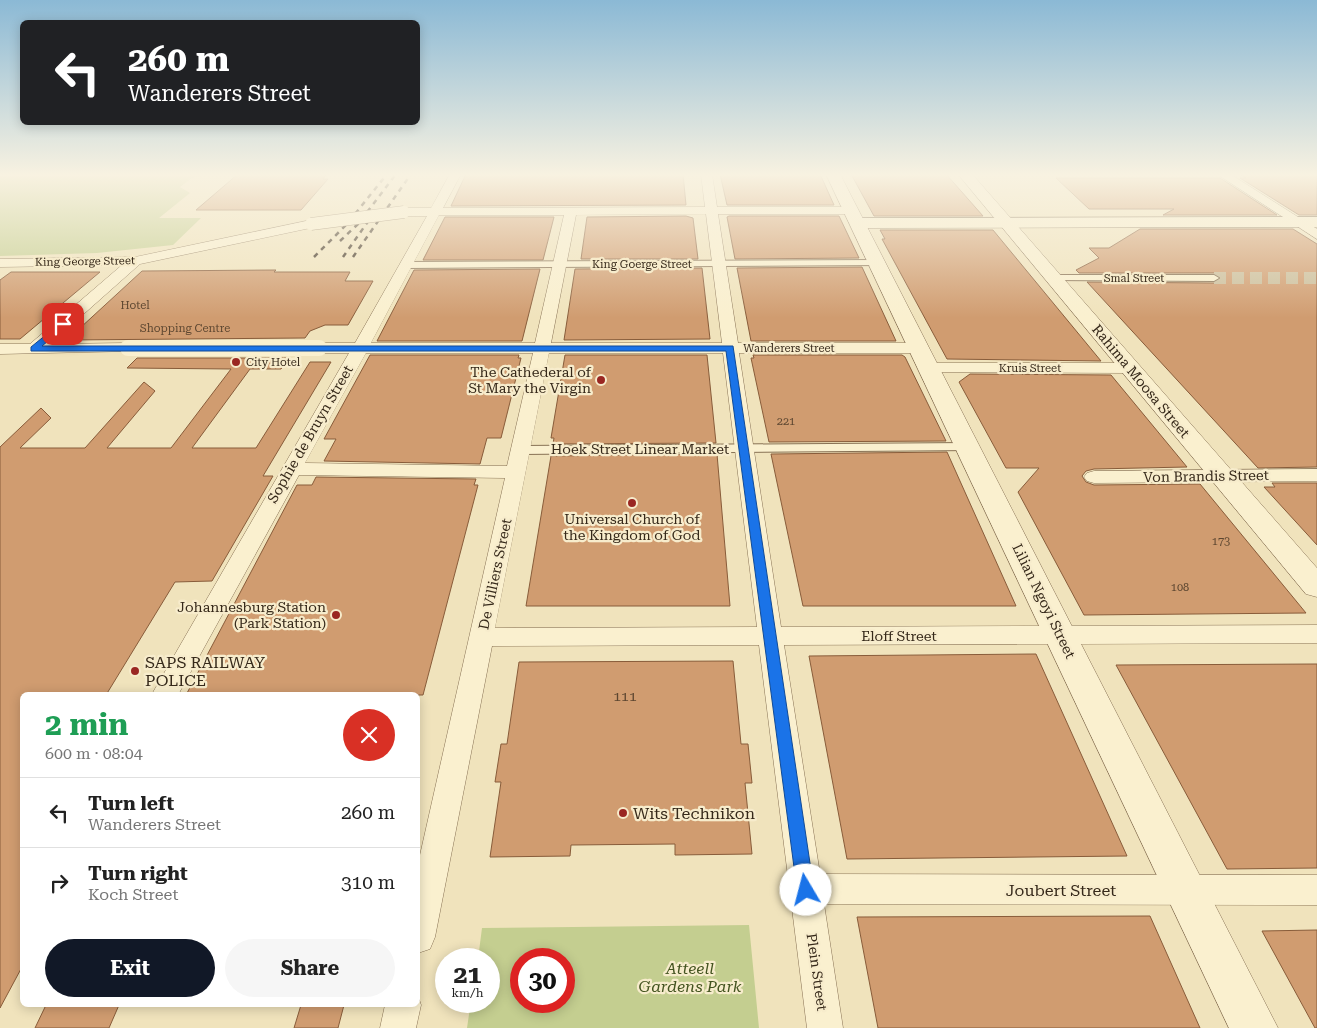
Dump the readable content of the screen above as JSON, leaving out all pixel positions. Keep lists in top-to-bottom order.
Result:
{
  "streets": {
    "street": [
      "King George Street",
      "King Goerge Street",
      "Smal Street",
      "Wanderers Street",
      "Kruis Street",
      "Rahima Moosa Street",
      "Sophie de Bruyn Street",
      "Hoek Street Linear Market",
      "Von Brandis Street",
      "De Villiers Street",
      "Lilian Ngoyi Street",
      "Eloff Street",
      "Joubert Street",
      "Plein Street"
    ]
  },
  "crossings": [
    ["King Goerge Street", "Sophie de Bruyn Street"],
    ["King Goerge Street", "De Villiers Street"],
    ["King Goerge Street", "Lilian Ngoyi Street"],
    ["King Goerge Street", "Plein Street"],
    ["Smal Street", "Rahima Moosa Street"],
    ["Wanderers Street", "Kruis Street"],
    ["Wanderers Street", "Sophie de Bruyn Street"],
    ["Wanderers Street", "De Villiers Street"],
    ["Wanderers Street", "Lilian Ngoyi Street"],
    ["Wanderers Street", "Plein Street"],
    ["Kruis Street", "Rahima Moosa Street"],
    ["Kruis Street", "Lilian Ngoyi Street"],
    ["Rahima Moosa Street", "Von Brandis Street"],
    ["Hoek Street Linear Market", "De Villiers Street"],
    ["Hoek Street Linear Market", "Lilian Ngoyi Street"],
    ["Hoek Street Linear Market", "Plein Street"],
    ["De Villiers Street", "Eloff Street"],
    ["Lilian Ngoyi Street", "Eloff Street"],
    ["Lilian Ngoyi Street", "Joubert Street"],
    ["Eloff Street", "Plein Street"],
    ["Joubert Street", "Plein Street"]
  ],
  "parks": ["Atteell Gardens Park"],
  "places": [
    "City Hotel",
    "The Cathederal of St Mary the Virgin",
    "Universal Church of the Kingdom of God",
    "Johannesburg Station (Park Station)",
    "SAPS RAILWAY POLICE",
    "Wits Technikon"
  ],
  "house_numbers": [
    "Hotel",
    "Shopping Centre",
    "221",
    "173",
    "108",
    "111"
  ],
  "page": {
    "turn": ["260 m", "Wanderers Street"],
    "heading": ["2 min", "600 m · 08:04"],
    "list": [
      {
        "name": "Turn left",
        "note": "Wanderers Street",
        "value": "260 m"
      },
      {
        "name": "Turn right",
        "note": "Koch Street",
        "value": "310 m"
      }
    ],
    "buttons": ["Exit", "Share"],
    "speed": "21 km/h",
    "limit": "30"
  }
}
